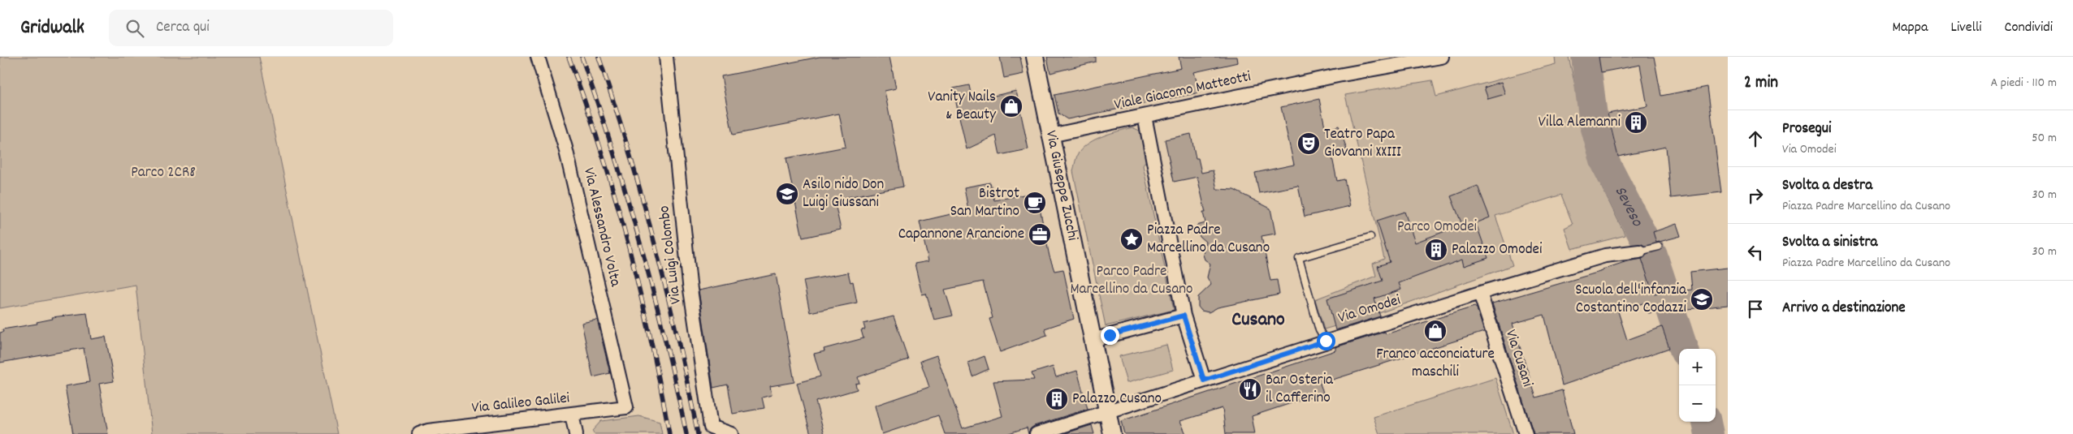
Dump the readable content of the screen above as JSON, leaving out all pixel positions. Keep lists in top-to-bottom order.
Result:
{
  "streets": {
    "street": [
      "Viale Giacomo Matteotti",
      "Via Giuseppe Zucchi",
      "Via Alessandro Volta",
      "Via Luigi Colombo",
      "Via Omodei",
      "Via Cusani",
      "Via Galileo Galilei"
    ]
  },
  "crossings": [
    ["Viale Giacomo Matteotti", "Via Giuseppe Zucchi"],
    ["Via Giuseppe Zucchi", "Via Omodei"],
    ["Via Alessandro Volta", "Via Galileo Galilei"],
    ["Via Omodei", "Via Cusani"]
  ],
  "districts": ["Cusano"],
  "water": ["Seveso"],
  "parks": ["Parco 2CR8", "Parco Omodei", "Parco Padre Marcellino da Cusano"],
  "places": {
    "shop": ["Vanity Nails & Beauty", "Franco acconciature maschili"],
    "building": ["Villa Alemanni", "Palazzo Omodei", "Palazzo Cusano"],
    "theatre": ["Teatro Papa Giovanni XXIII"],
    "school or university": ["Asilo nido Don Luigi Giussani", "Scuola dell'infanzia Costantino Codazzi"],
    "cafe": ["Bistrot San Martino"],
    "office": ["Capannone Arancione"],
    "place": ["Piazza Padre Marcellino da Cusano"],
    "restaurant": ["Bar Osteria il Cafferino"]
  },
  "page": {
    "header": "Gridwalk",
    "search": "Cerca qui",
    "nav": ["Mappa", "Livelli", "Condividi"],
    "heading": ["2 min", "A piedi · 110 m"],
    "list": [
      ["Prosegui", "Via Omodei", "50 m"],
      ["Svolta a destra", "Piazza Padre Marcellino da Cusano", "30 m"],
      ["Svolta a sinistra", "Piazza Padre Marcellino da Cusano", "30 m"],
      "Arrivo a destinazione"
    ],
    "map_buttons": ["+", "−"]
  }
}
